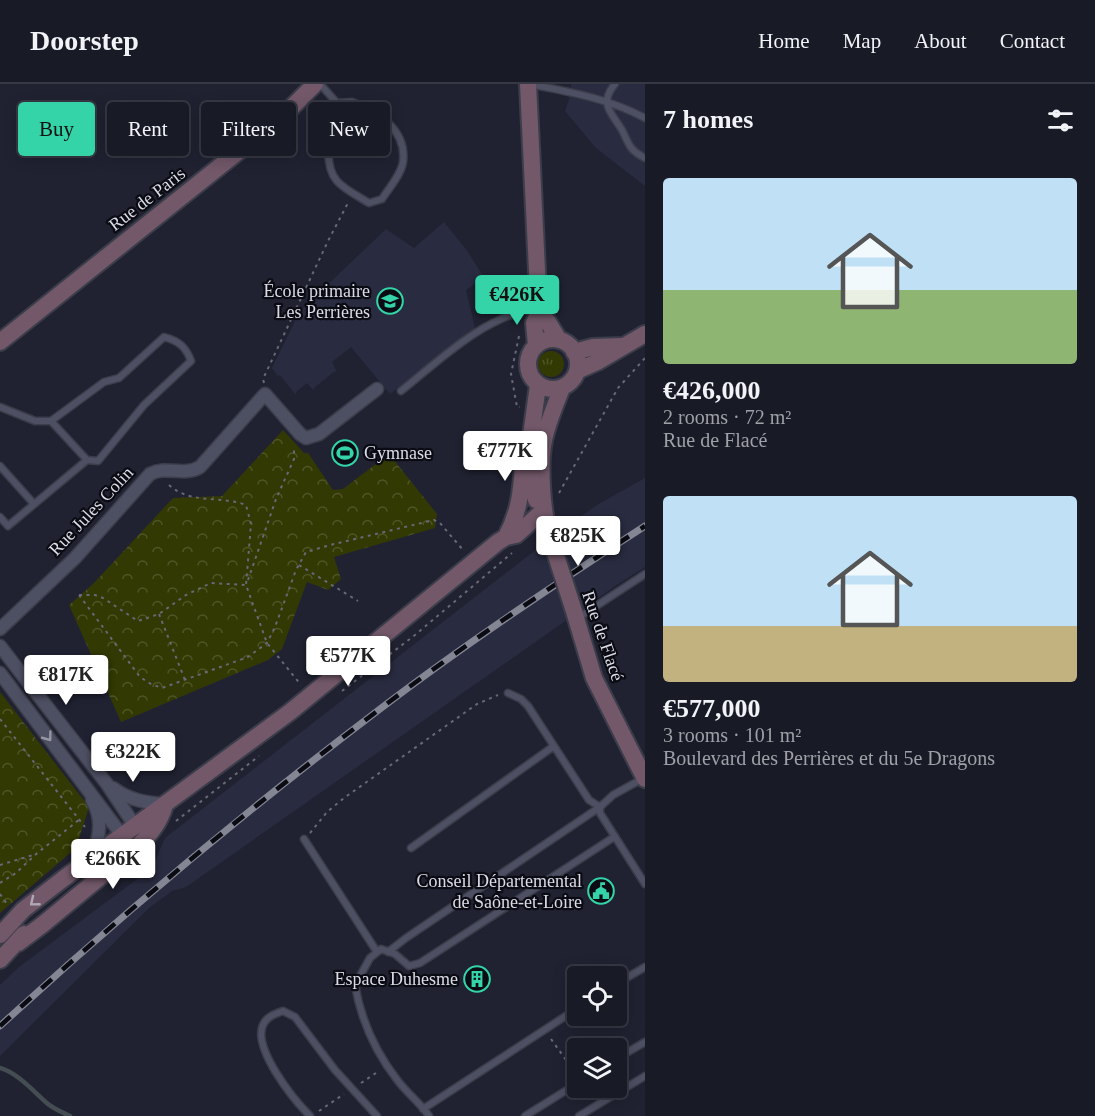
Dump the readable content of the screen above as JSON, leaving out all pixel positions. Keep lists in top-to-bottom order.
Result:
{
  "streets": {
    "main road": ["Rue de Paris", "Rue de Flacé"],
    "street": ["Rue Jules Colin"]
  },
  "places": {
    "school or university": ["École primaire Les Perrières"],
    "sports": ["Gymnase"],
    "public building": ["Conseil Départemental de Saône-et-Loire"],
    "building": ["Espace Duhesme"]
  },
  "page": {
    "header": "Doorstep",
    "nav": [
      "Home",
      "Map",
      "About",
      "Contact"
    ],
    "heading": "7 homes",
    "chip": [
      "Buy",
      "Rent",
      "Filters",
      "New"
    ],
    "list": [
      {
        "name": "€426,000",
        "note": "2 rooms · 72 m² · Rue de Flacé"
      },
      {
        "name": "€577,000",
        "note": "3 rooms · 101 m² · Boulevard des Perrières et du 5e Dragons"
      }
    ],
    "price": [
      "€426K",
      "€777K",
      "€825K",
      "€577K",
      "€817K",
      "€322K",
      "€266K"
    ]
  }
}
